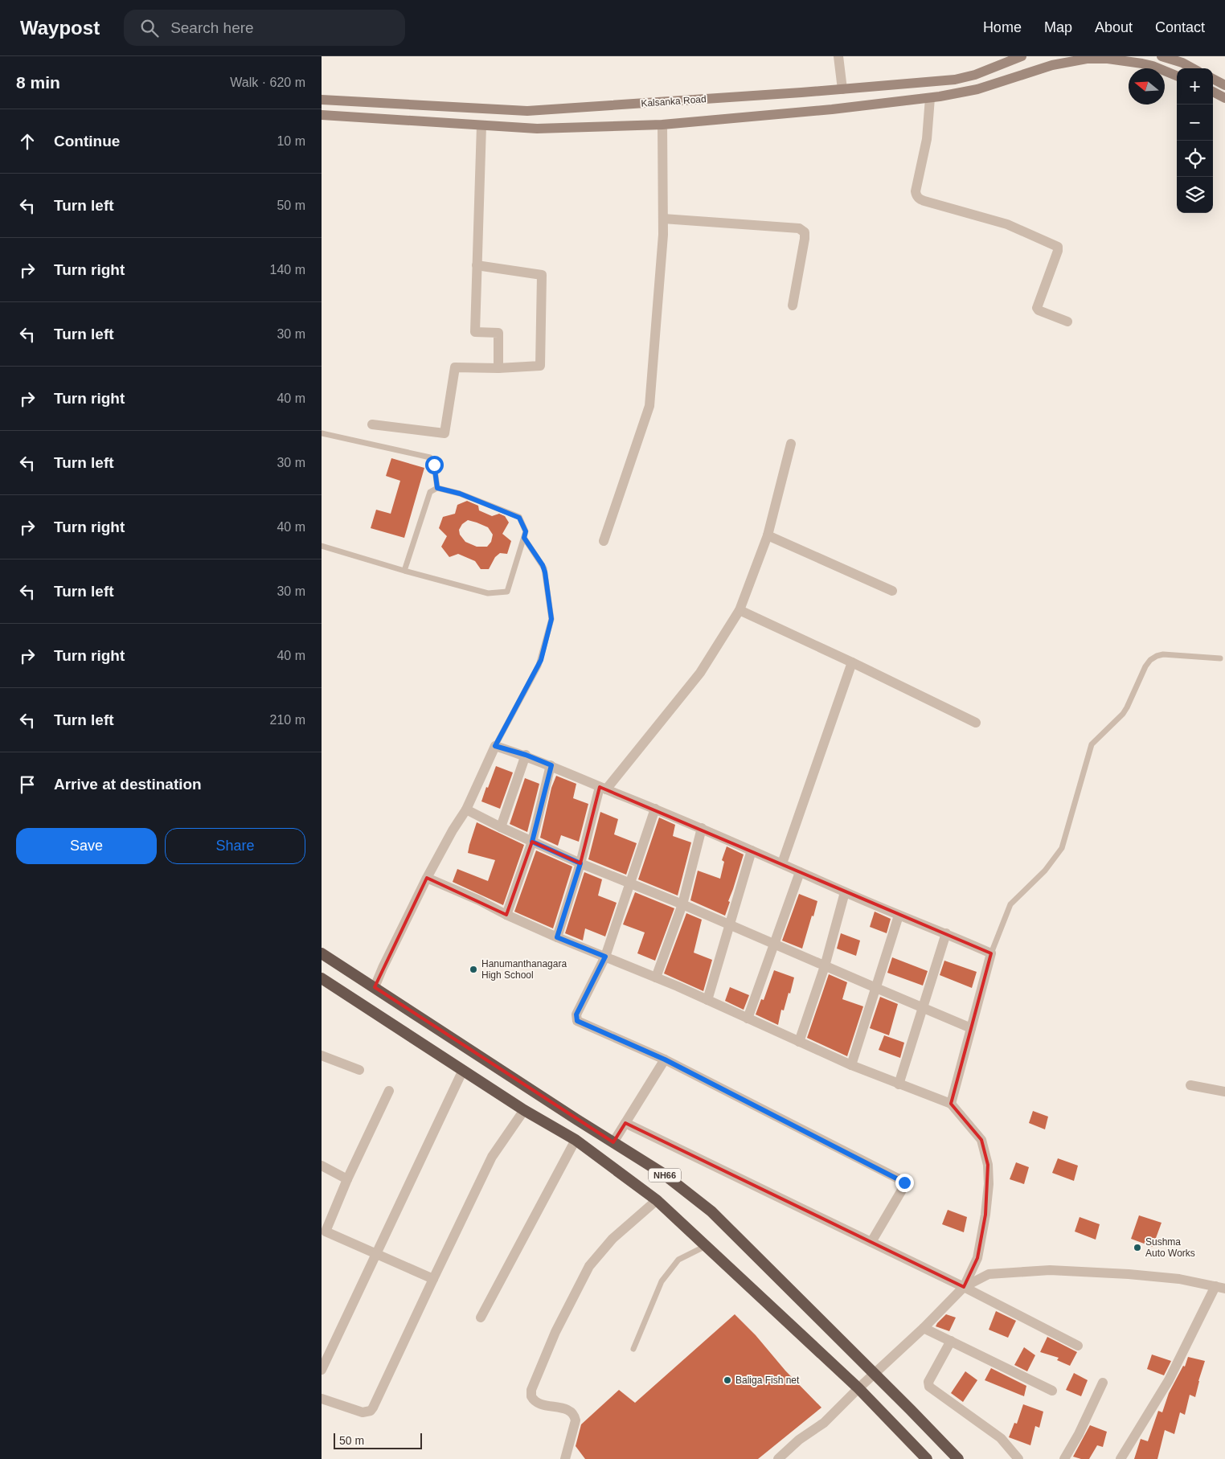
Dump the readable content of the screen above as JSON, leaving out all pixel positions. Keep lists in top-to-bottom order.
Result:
{
  "streets": {
    "highway": ["NH66"],
    "main road": ["Kalsanka Road"]
  },
  "places": ["Hanumanthanagara High School", "Sushma Auto Works", "Baliga Fish net"],
  "scale_bar": "50 m",
  "north": "left",
  "page": {
    "header": "Waypost",
    "search": "Search here",
    "nav": [
      "Home",
      "Map",
      "About",
      "Contact"
    ],
    "heading": ["8 min", "Walk · 620 m"],
    "map_buttons": ["+", "−"],
    "list": [
      ["Continue", "10 m"],
      ["Turn left", "50 m"],
      ["Turn right", "140 m"],
      ["Turn left", "30 m"],
      ["Turn right", "40 m"],
      ["Turn left", "30 m"],
      ["Turn right", "40 m"],
      ["Turn left", "30 m"],
      ["Turn right", "40 m"],
      ["Turn left", "210 m"],
      "Arrive at destination"
    ],
    "buttons": ["Save", "Share"],
    "scale": "50 m"
  }
}
